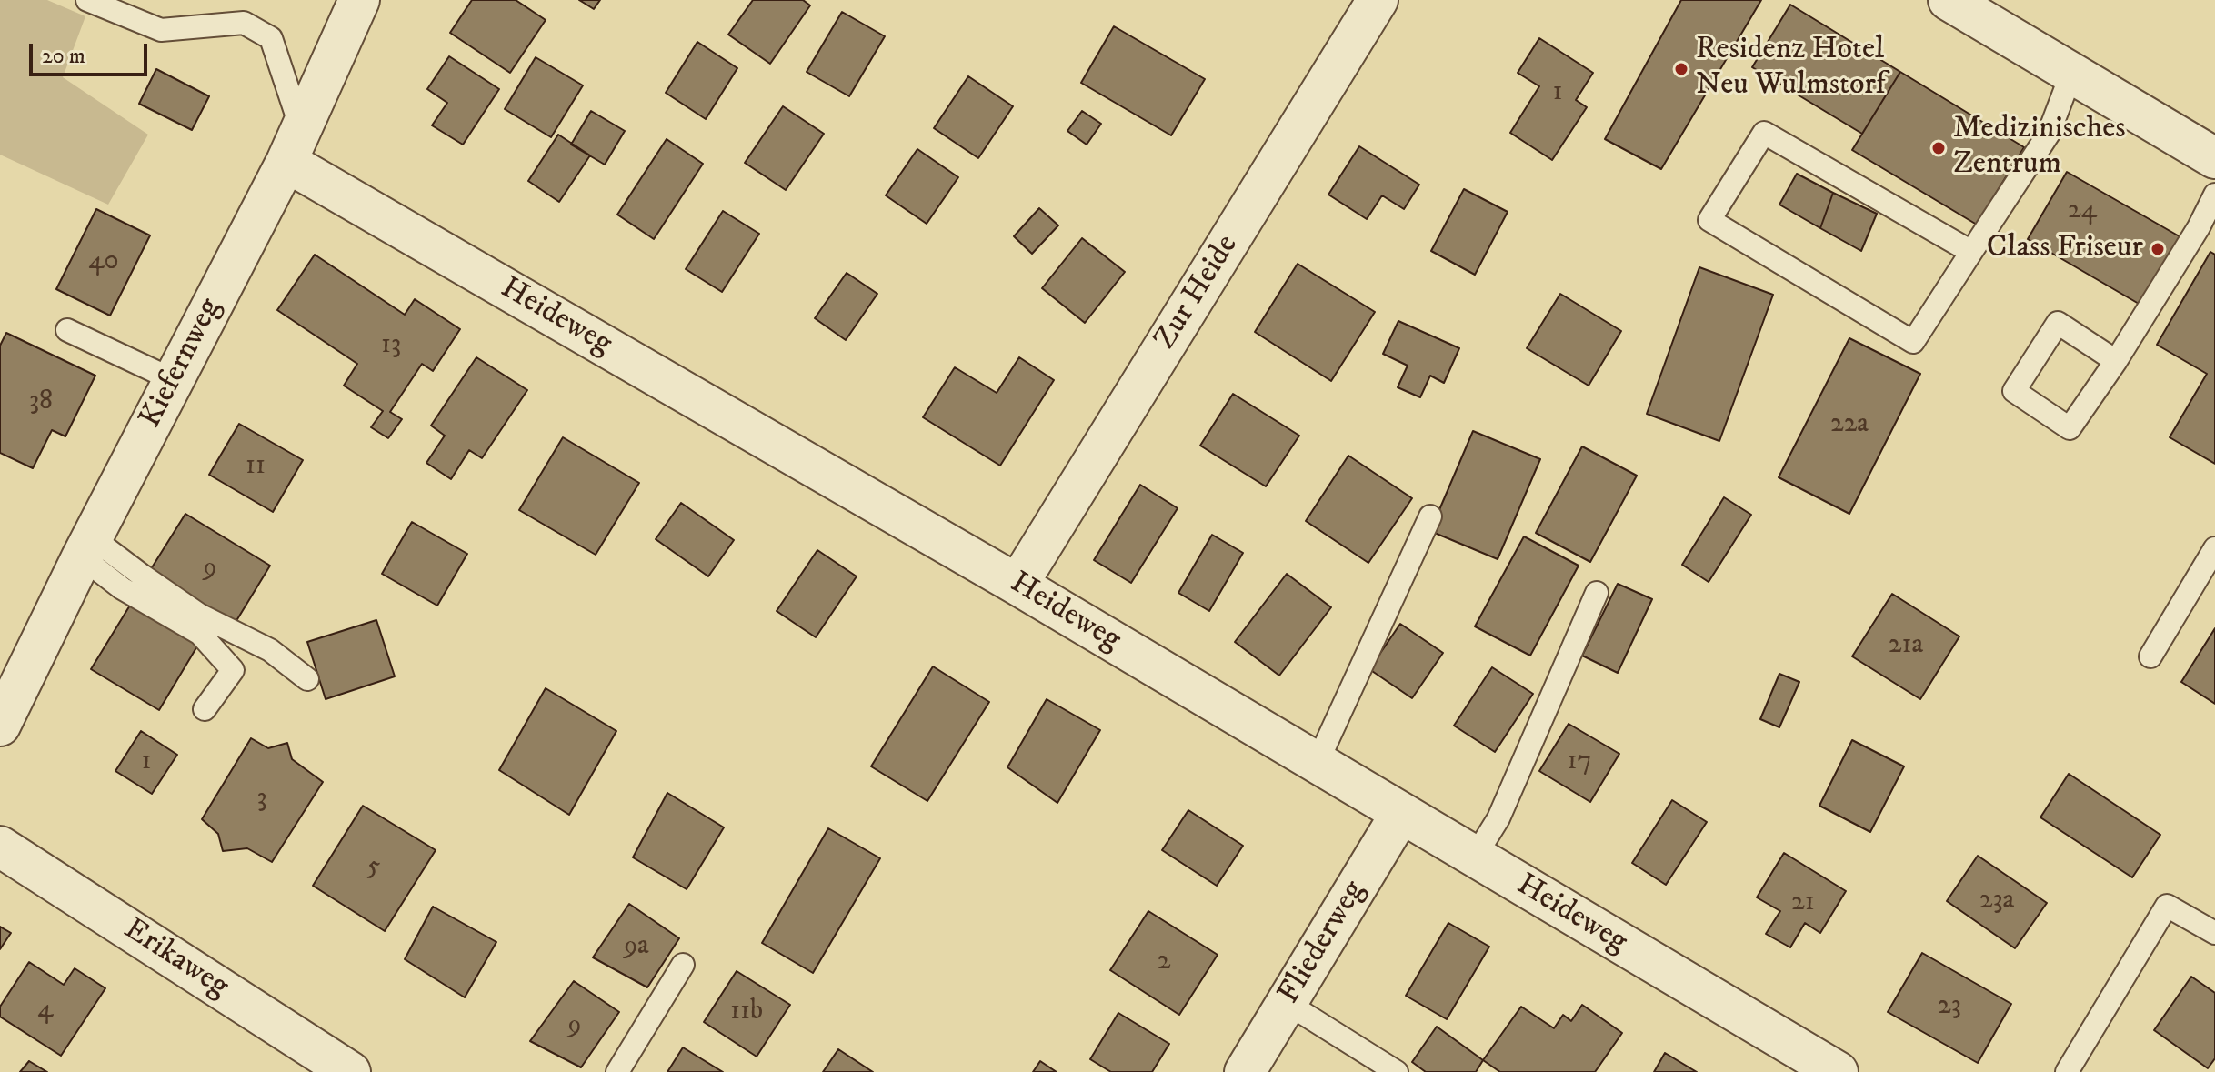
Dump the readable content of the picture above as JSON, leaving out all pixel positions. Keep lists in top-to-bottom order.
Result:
{
  "streets": {
    "street": [
      "Zur Heide",
      "Heideweg",
      "Kiefernweg",
      "Fliederweg",
      "Erikaweg"
    ]
  },
  "crossings": [
    ["Zur Heide", "Heideweg"],
    ["Heideweg", "Kiefernweg"],
    ["Heideweg", "Fliederweg"]
  ],
  "places": ["Residenz Hotel Neu Wulmstorf", "Medizinisches Zentrum", "Class Friseur"],
  "house_numbers": [
    "1",
    "24",
    "40",
    "13",
    "38",
    "22a",
    "11",
    "9",
    "21a",
    "1",
    "17",
    "3",
    "5",
    "23a",
    "21",
    "9a",
    "2",
    "23",
    "4",
    "11b",
    "9"
  ],
  "scale_bar": "20 m"
}
